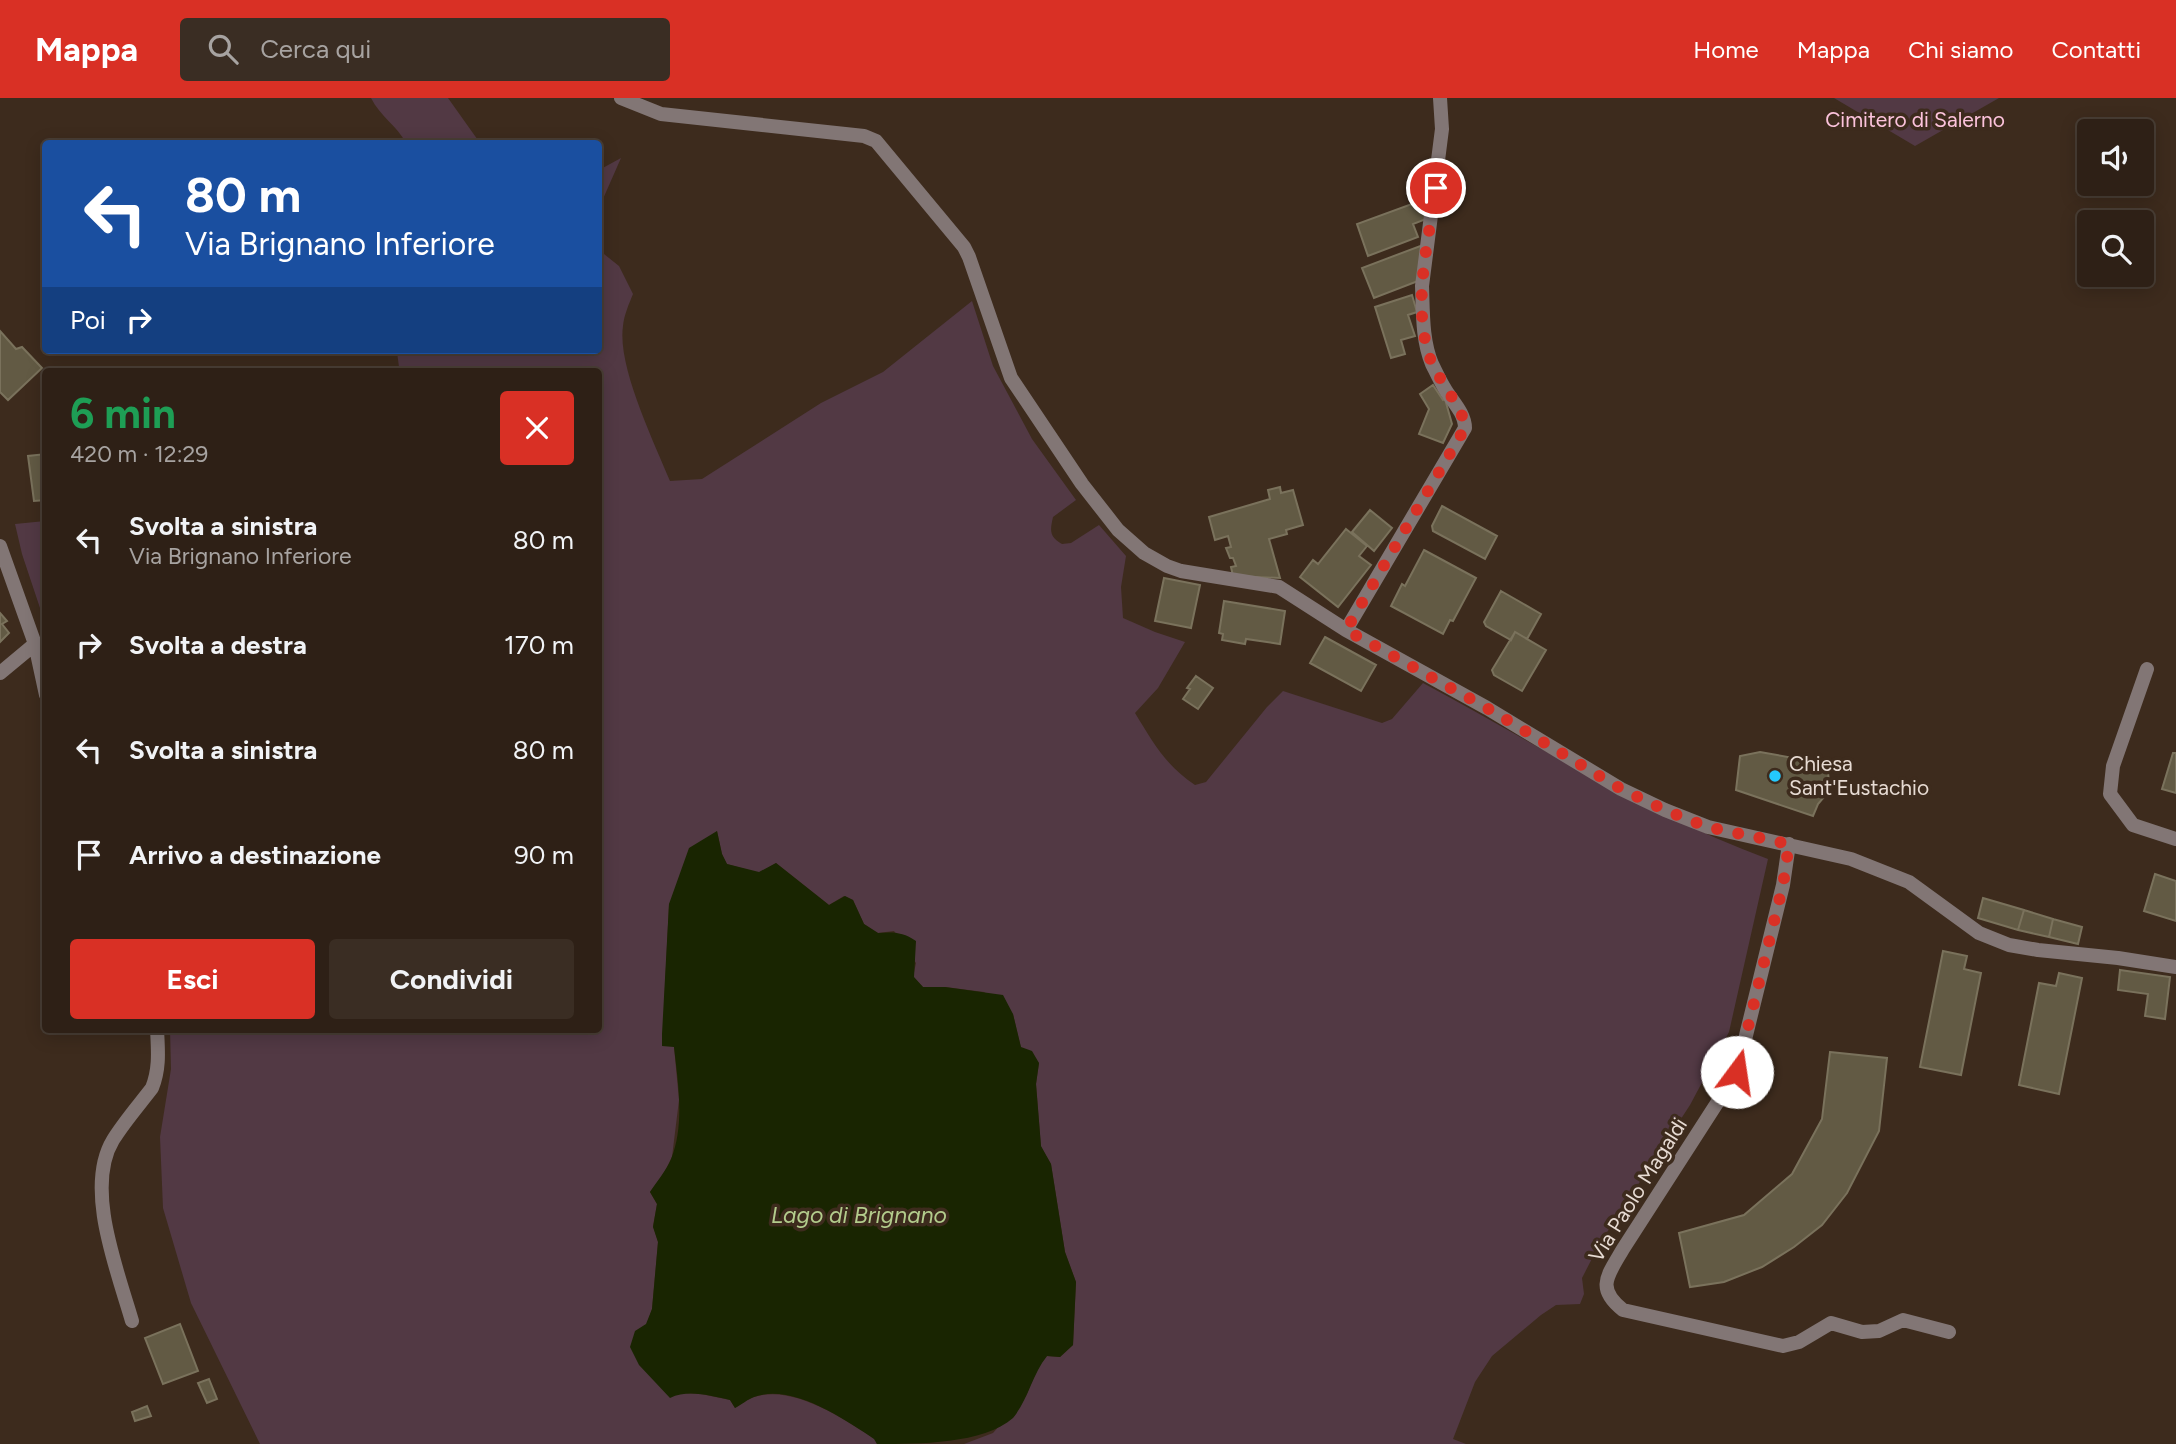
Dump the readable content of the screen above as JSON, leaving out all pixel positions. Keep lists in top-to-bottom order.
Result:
{
  "streets": {
    "street": ["Via Paolo Magaldi"]
  },
  "water": ["Lago di Brignano"],
  "parks": ["Cimitero di Salerno"],
  "places": ["Chiesa Sant'Eustachio"],
  "page": {
    "header": "Mappa",
    "search": "Cerca qui",
    "nav": [
      "Home",
      "Mappa",
      "Chi siamo",
      "Contatti"
    ],
    "turn": ["80 m", "Via Brignano Inferiore"],
    "then": "Poi",
    "heading": ["6 min", "420 m · 12:29"],
    "list": [
      {
        "name": "Svolta a sinistra",
        "note": "Via Brignano Inferiore",
        "value": "80 m"
      },
      {
        "name": "Svolta a destra",
        "value": "170 m"
      },
      {
        "name": "Svolta a sinistra",
        "value": "80 m"
      },
      {
        "name": "Arrivo a destinazione",
        "value": "90 m"
      }
    ],
    "buttons": ["Esci", "Condividi"]
  }
}
